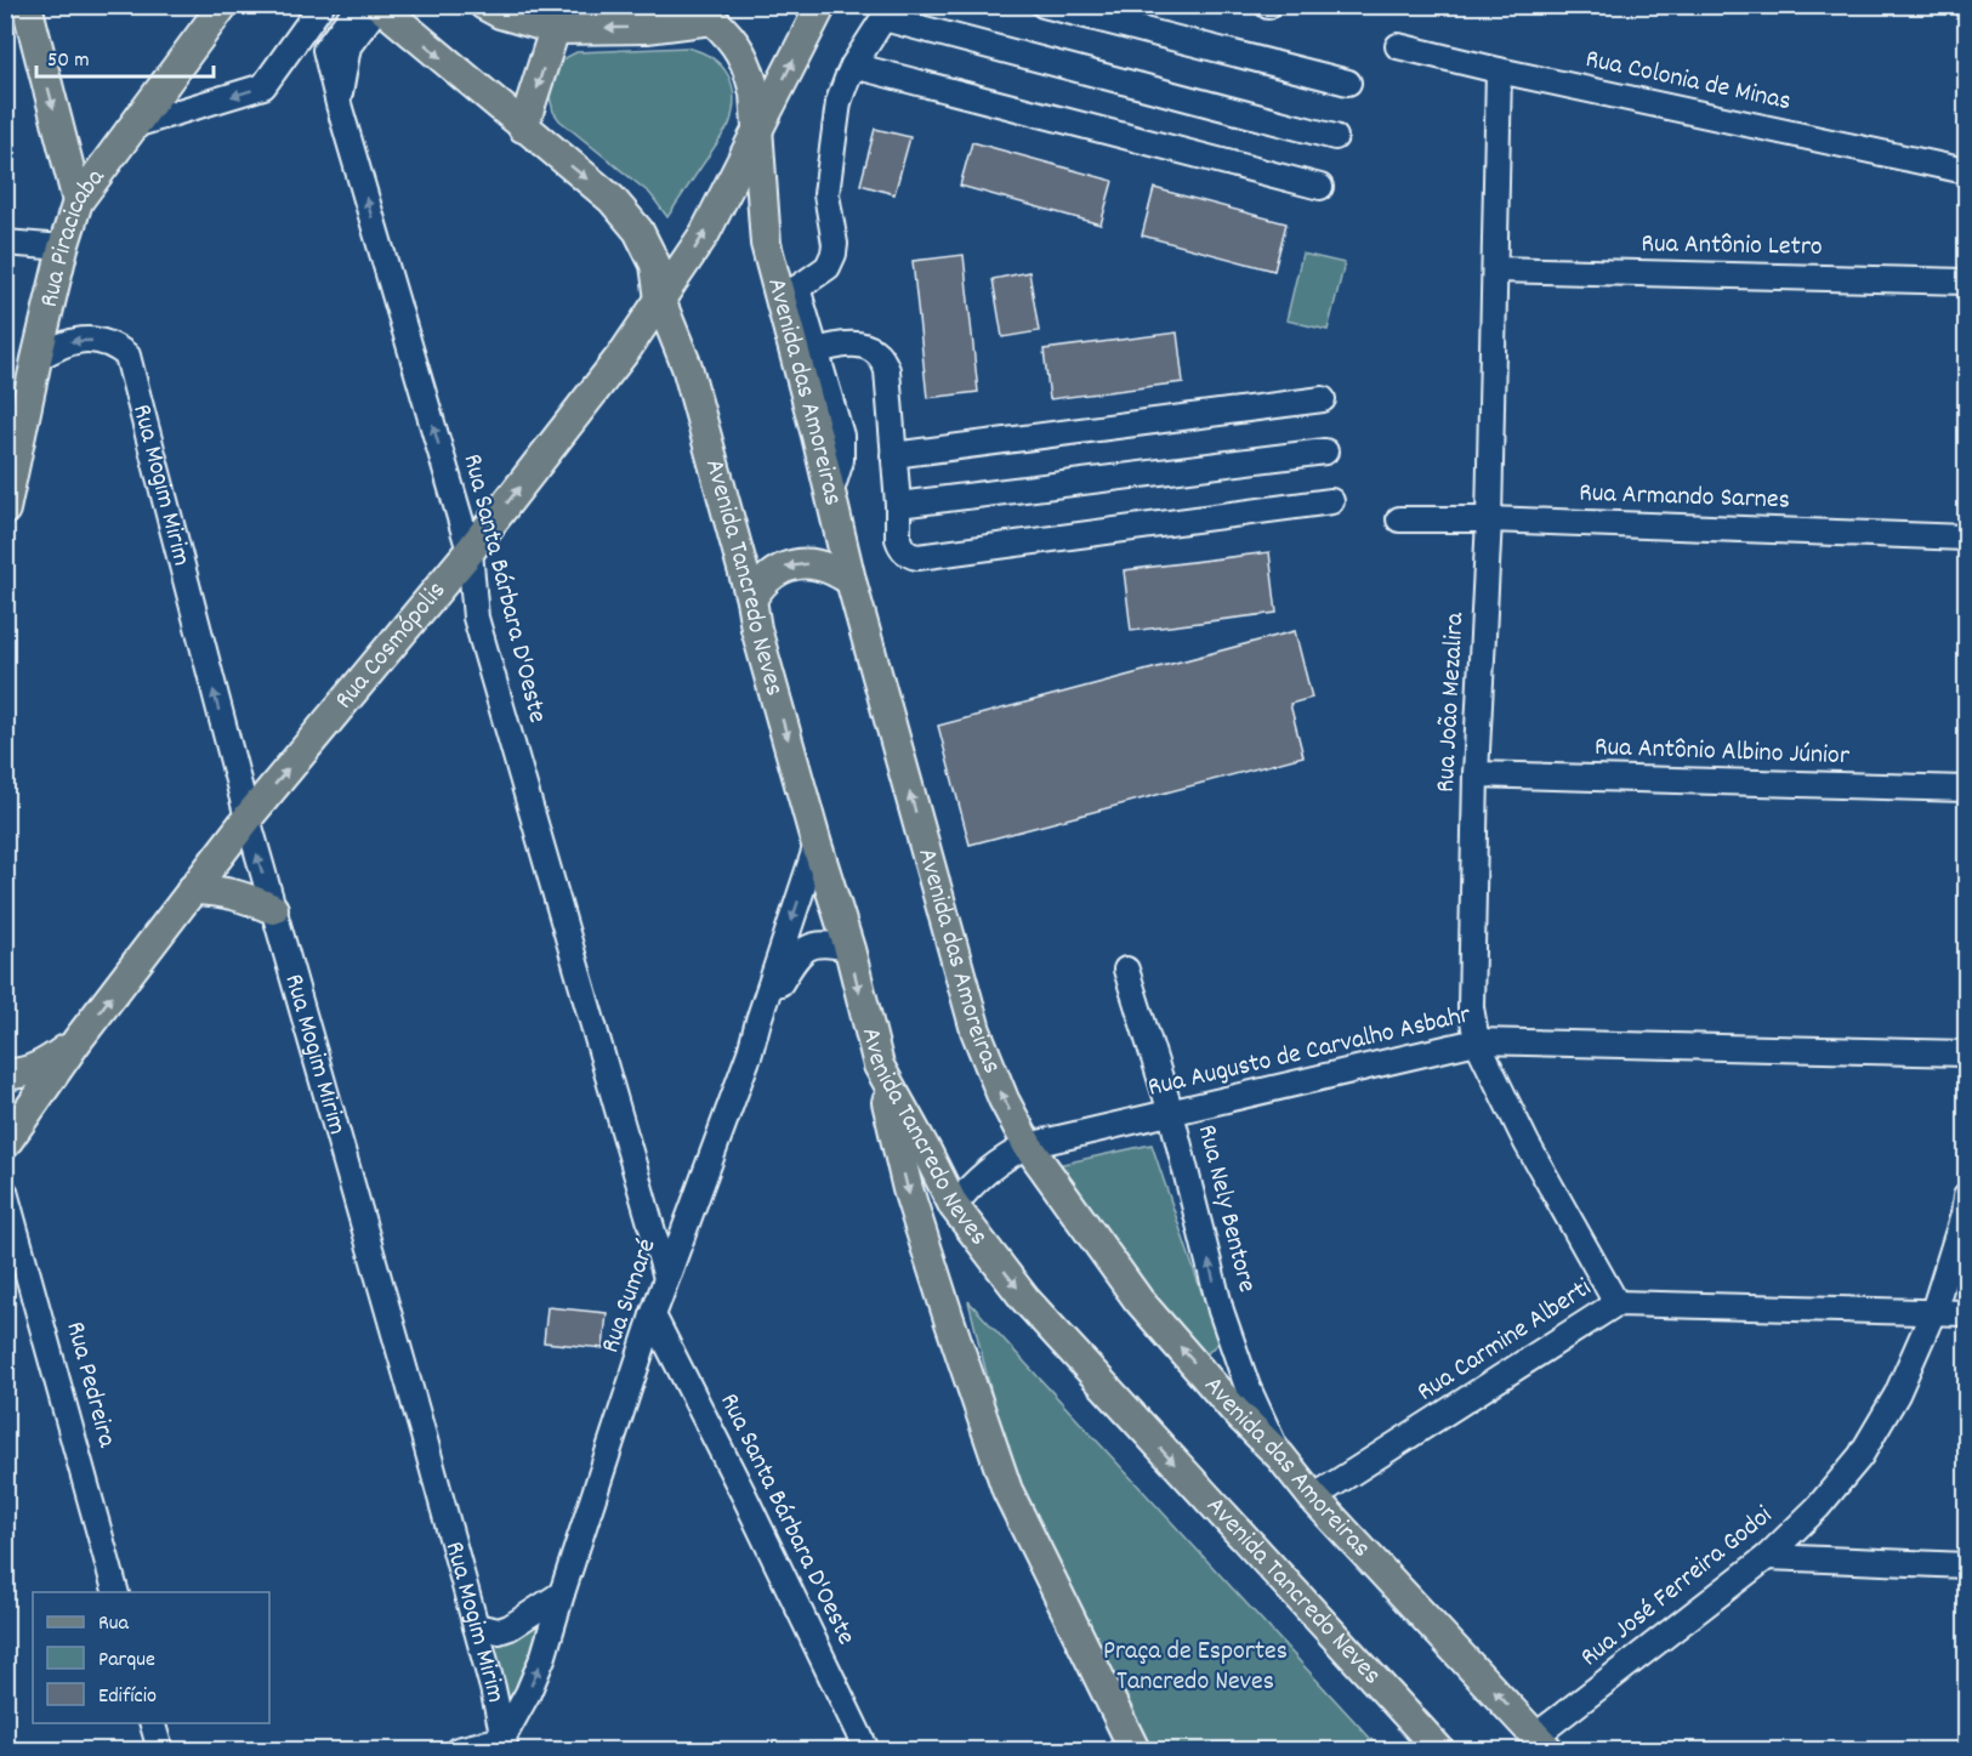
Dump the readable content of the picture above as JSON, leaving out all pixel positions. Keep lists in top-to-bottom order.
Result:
{
  "streets": {
    "main road": [
      "Rua Piracicaba",
      "Avenida das Amoreiras",
      "Avenida Tancredo Neves",
      "Rua Cosmópolis"
    ],
    "street": [
      "Rua Colonia de Minas",
      "Rua Antônio Letro",
      "Rua Mogim Mirim",
      "Rua Armando Sarnes",
      "Rua Santa Bárbara D'Oeste",
      "Rua João Mezalira",
      "Rua Antônio Albino Júnior",
      "Rua Augusto de Carvalho Asbahr",
      "Rua Nely Bentore",
      "Rua Sumaré",
      "Rua Carmine Alberti",
      "Rua Pedreira",
      "Rua José Ferreira Godoi"
    ]
  },
  "crossings": [
    ["Rua Colonia de Minas", "Rua João Mezalira"],
    ["Rua Piracicaba", "Rua Mogim Mirim"],
    ["Rua Antônio Letro", "Rua João Mezalira"],
    ["Avenida das Amoreiras", "Rua Cosmópolis"],
    ["Avenida das Amoreiras", "Rua Augusto de Carvalho Asbahr"],
    ["Avenida das Amoreiras", "Rua Nely Bentore"],
    ["Avenida das Amoreiras", "Rua Carmine Alberti"],
    ["Avenida das Amoreiras", "Rua José Ferreira Godoi"],
    ["Rua Mogim Mirim", "Rua Cosmópolis"],
    ["Rua Mogim Mirim", "Rua Sumaré"],
    ["Rua Armando Sarnes", "Rua João Mezalira"],
    ["Avenida Tancredo Neves", "Rua Cosmópolis"],
    ["Avenida Tancredo Neves", "Rua Augusto de Carvalho Asbahr"],
    ["Avenida Tancredo Neves", "Rua Sumaré"],
    ["Rua Santa Bárbara D'Oeste", "Rua Cosmópolis"],
    ["Rua Santa Bárbara D'Oeste", "Rua Sumaré"],
    ["Rua João Mezalira", "Rua Antônio Albino Júnior"],
    ["Rua João Mezalira", "Rua Augusto de Carvalho Asbahr"],
    ["Rua João Mezalira", "Rua Carmine Alberti"],
    ["Rua Augusto de Carvalho Asbahr", "Rua Nely Bentore"],
    ["Rua Carmine Alberti", "Rua José Ferreira Godoi"]
  ],
  "one_way": ["Rua Mogim Mirim", "Rua Cosmópolis", "Rua Nely Bentore"],
  "parks": ["Praça de Esportes Tancredo Neves"],
  "legend": ["Rua", "Parque", "Edifício"],
  "scale_bar": "50 m"
}
